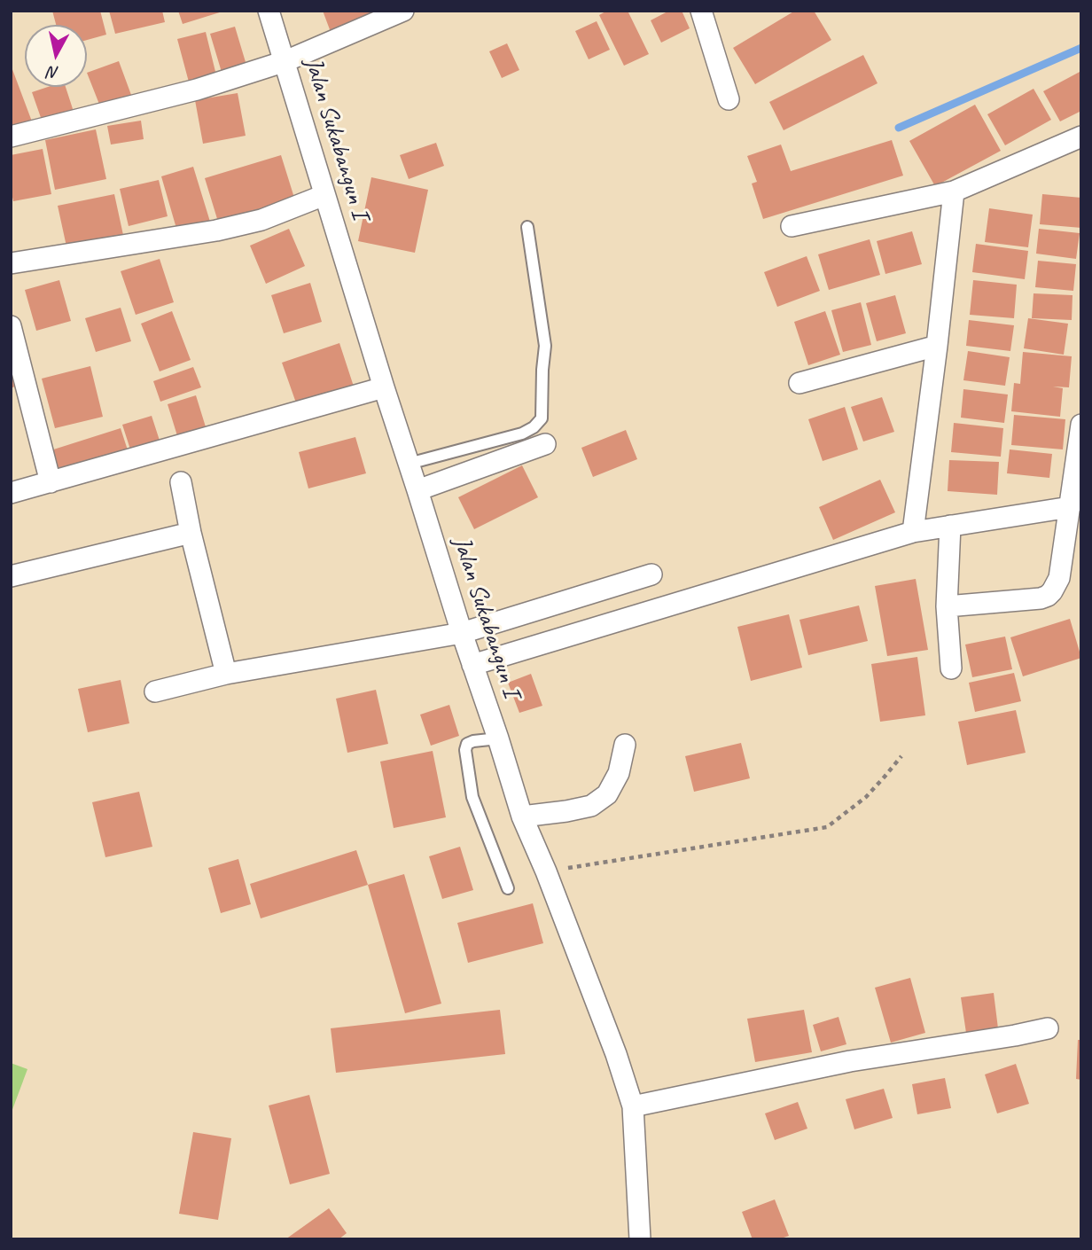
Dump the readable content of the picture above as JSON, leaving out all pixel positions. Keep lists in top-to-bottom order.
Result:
{
  "streets": {
    "street": ["Jalan Sukabangun I"]
  },
  "north": "bottom"
}
